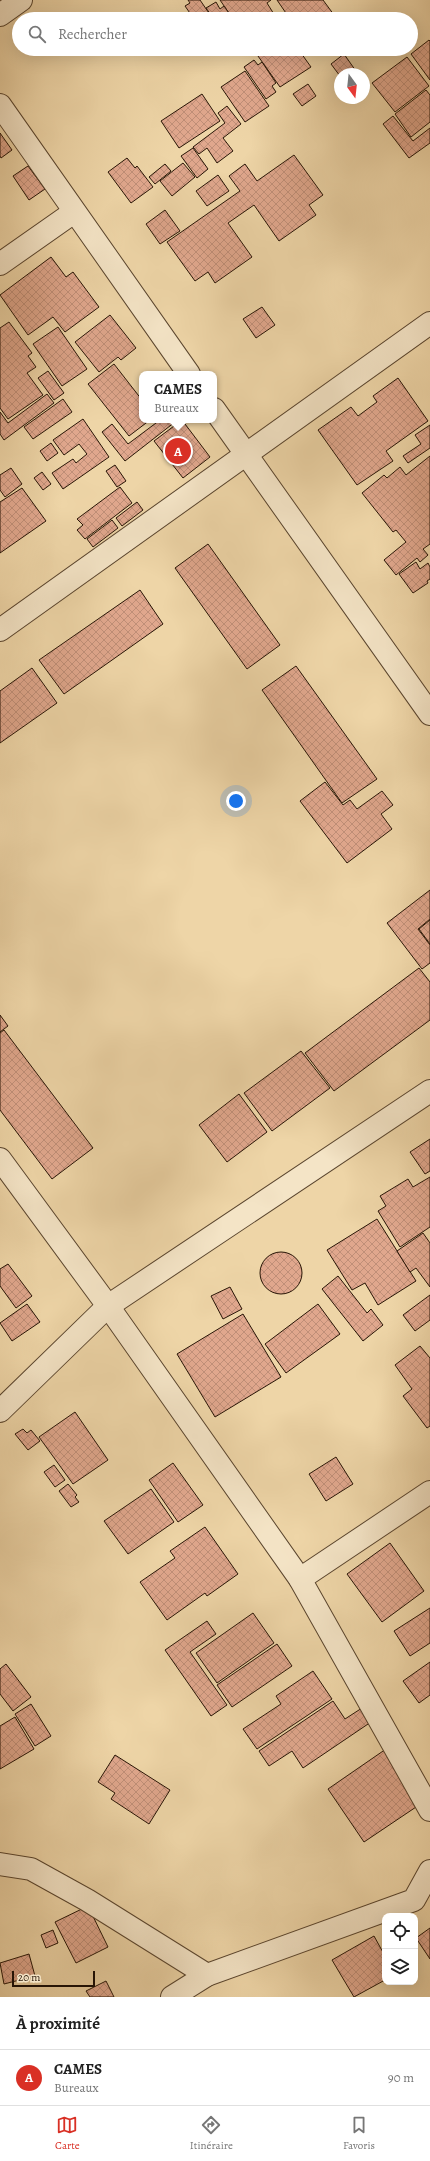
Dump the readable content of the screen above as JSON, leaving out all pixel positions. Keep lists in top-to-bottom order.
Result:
{
  "scale_bar": "20 m",
  "north": "bottom",
  "page": {
    "search": "Rechercher",
    "popup": ["CAMES", "Bureaux"],
    "pins": "A",
    "scale": "20 m",
    "heading": "À proximité",
    "list": [
      {
        "mark": "A",
        "name": "CAMES",
        "note": "Bureaux",
        "value": "90 m"
      }
    ],
    "nav": ["Carte", "Itinéraire", "Favoris"]
  }
}
